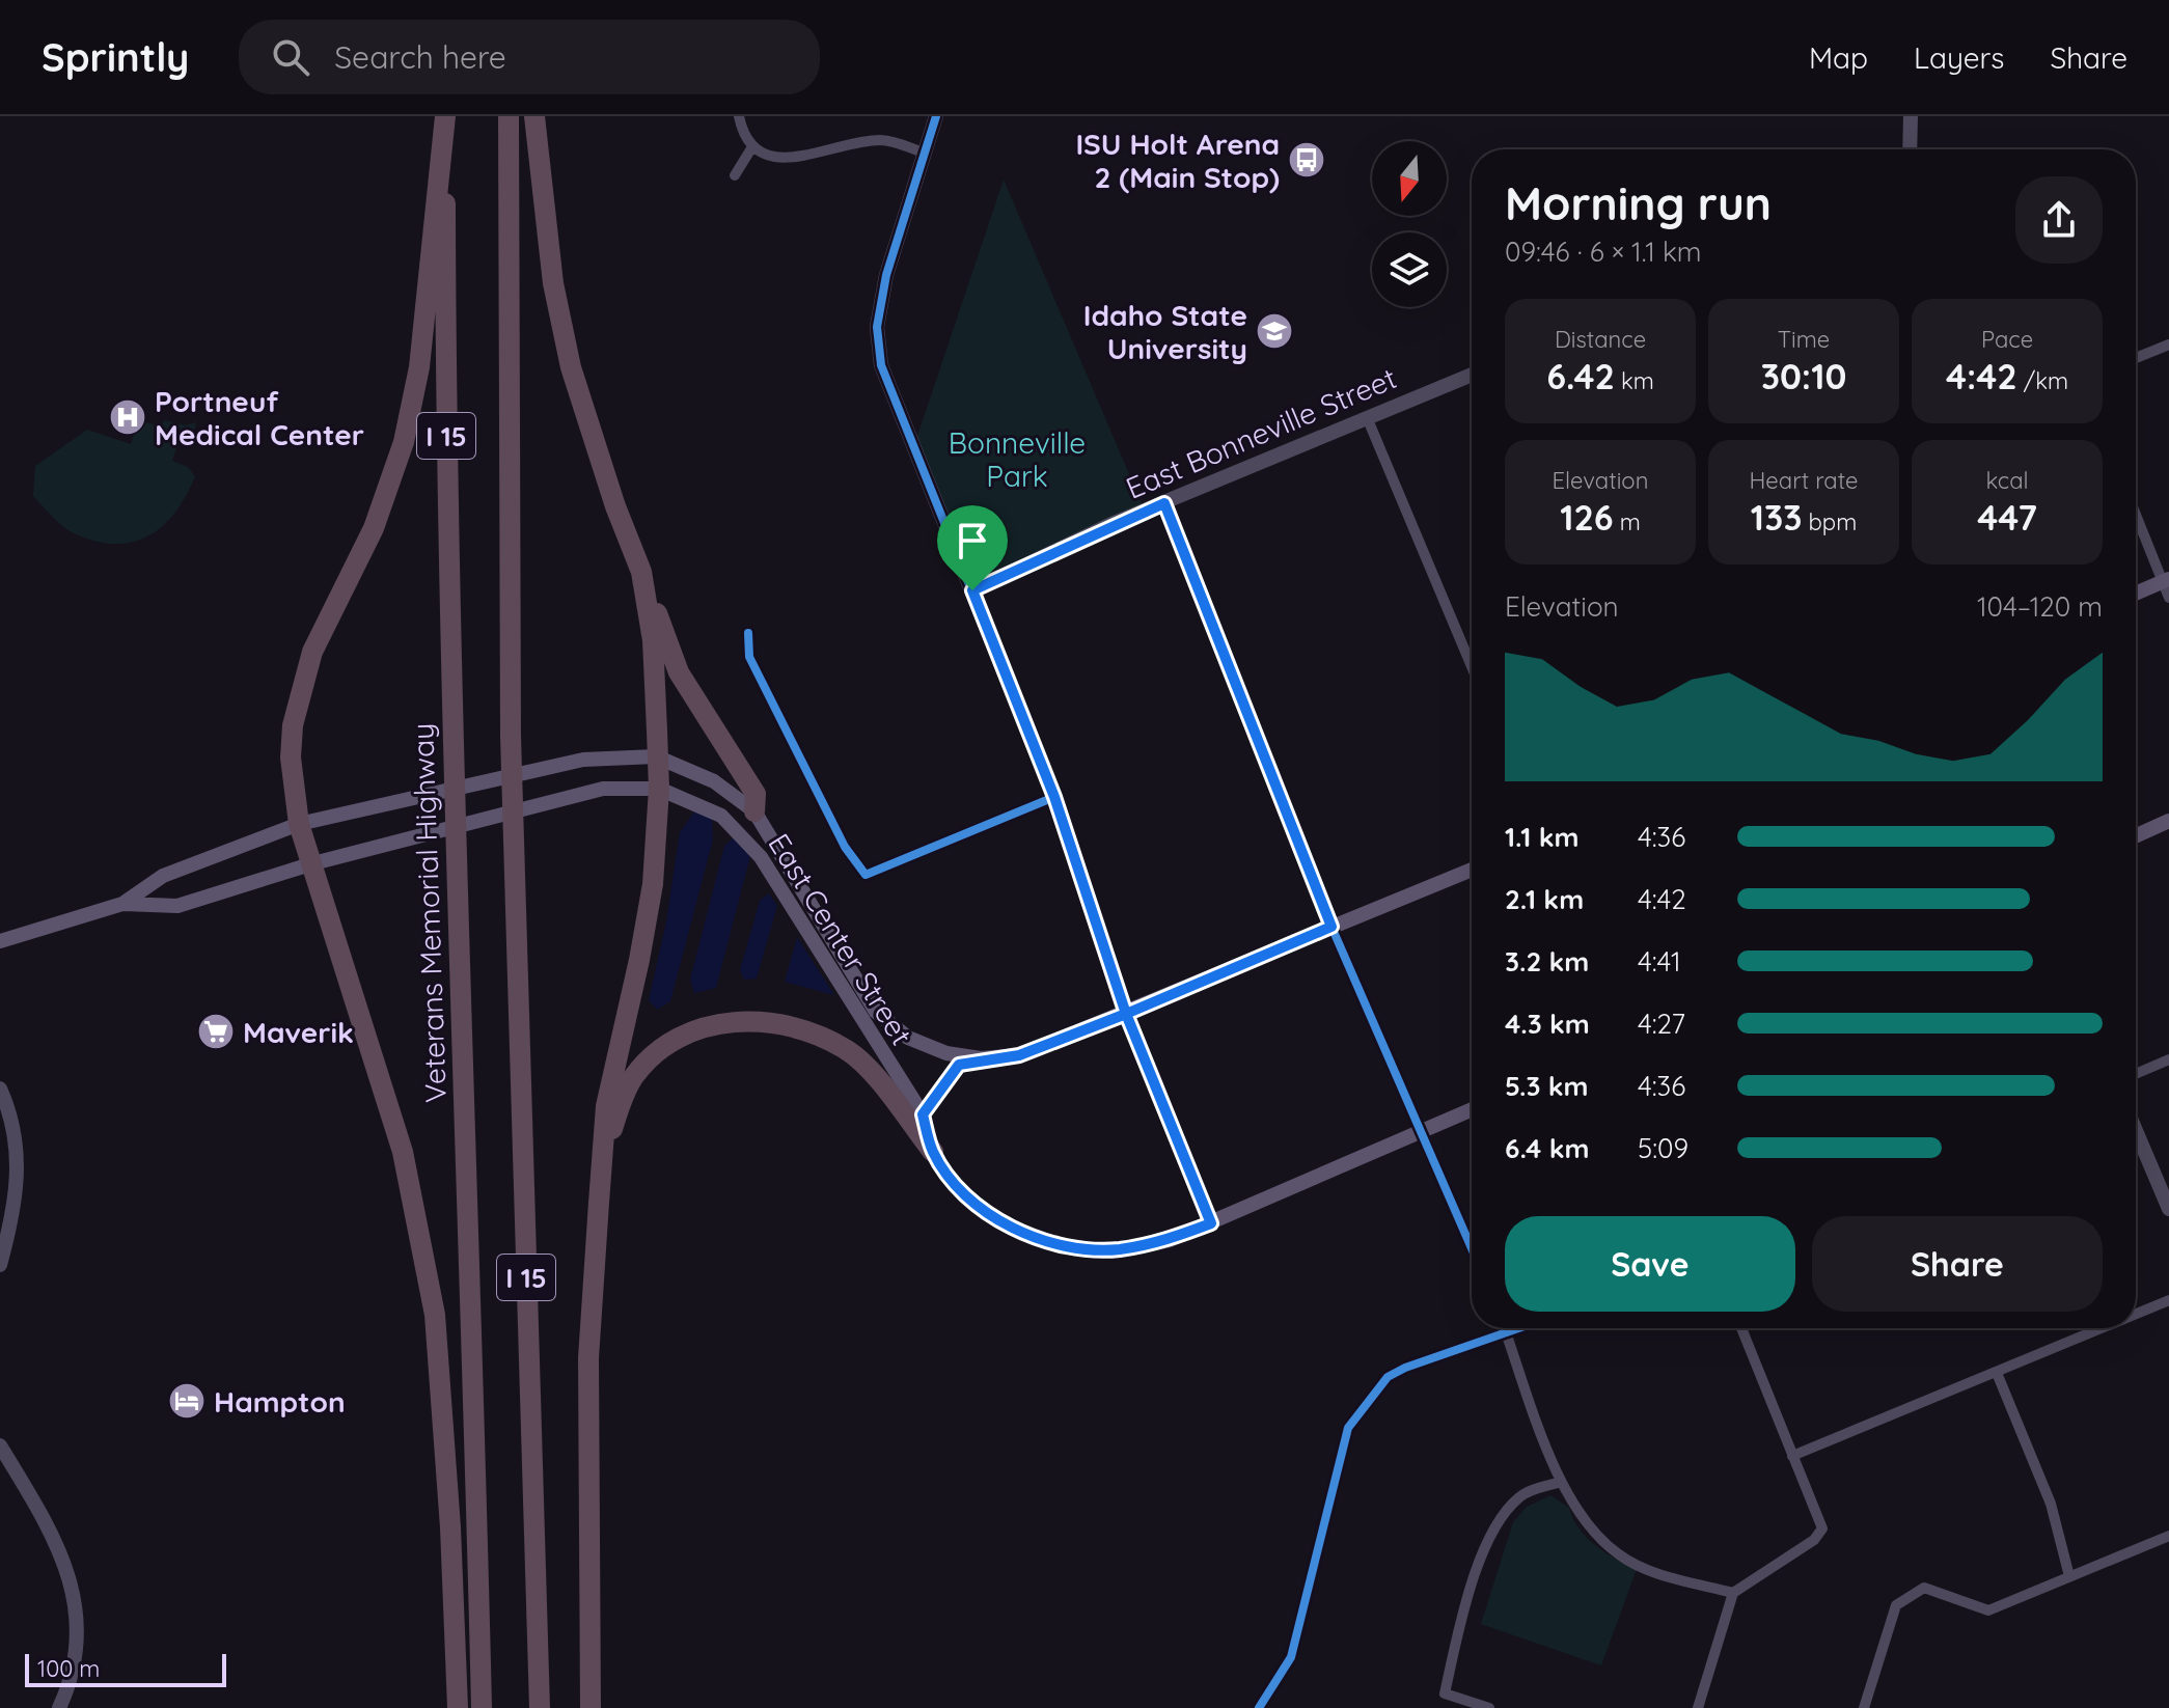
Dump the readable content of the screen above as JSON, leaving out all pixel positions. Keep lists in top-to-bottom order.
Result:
{
  "streets": {
    "highway": ["I 15", "Veterans Memorial Highway"],
    "main road": ["East Center Street"],
    "street": ["East Bonneville Street"]
  },
  "parks": ["Bonneville Park"],
  "places": {
    "bus stop": ["ISU Holt Arena 2 (Main Stop)"],
    "school or university": ["Idaho State University"],
    "hospital": ["Portneuf Medical Center"],
    "supermarket": ["Maverik"],
    "hotel": ["Hampton"]
  },
  "scale_bar": "100 m",
  "north": "bottom",
  "page": {
    "header": "Sprintly",
    "search": "Search here",
    "nav": ["Map", "Layers", "Share"],
    "heading": ["Morning run", "09:46 · 6 × 1.1 km"],
    "stats": [
      ["Distance", "6.42 km"],
      ["Time", "30:10"],
      ["Pace", "4:42 /km"],
      ["Elevation", "126 m"],
      ["Heart rate", "133 bpm"],
      ["kcal", "447"]
    ],
    "chart": ["Elevation", "104–120 m"],
    "list": [
      {
        "name": "1.1 km",
        "note": "4:36"
      },
      {
        "name": "2.1 km",
        "note": "4:42"
      },
      {
        "name": "3.2 km",
        "note": "4:41"
      },
      {
        "name": "4.3 km",
        "note": "4:27"
      },
      {
        "name": "5.3 km",
        "note": "4:36"
      },
      {
        "name": "6.4 km",
        "note": "5:09"
      }
    ],
    "buttons": ["Save", "Share"],
    "scale": "100 m"
  }
}
